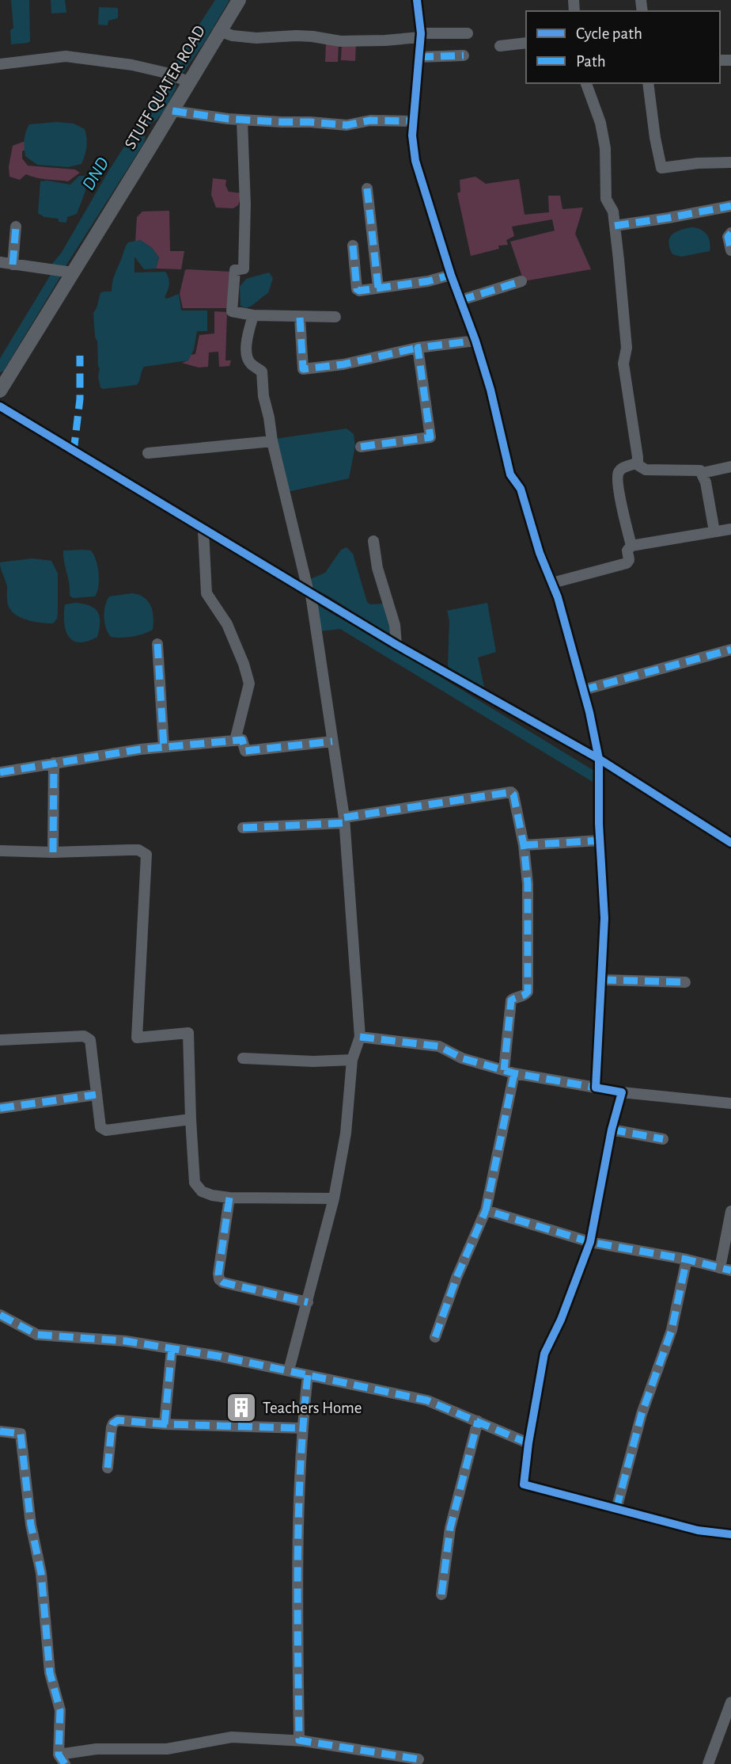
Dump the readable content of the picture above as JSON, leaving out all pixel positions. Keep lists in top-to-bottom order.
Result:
{
  "streets": {
    "street": ["STUFF QUATER ROAD"]
  },
  "water": ["DND"],
  "places": {
    "building": ["Teachers Home"]
  },
  "legend": ["Cycle path", "Path"]
}
